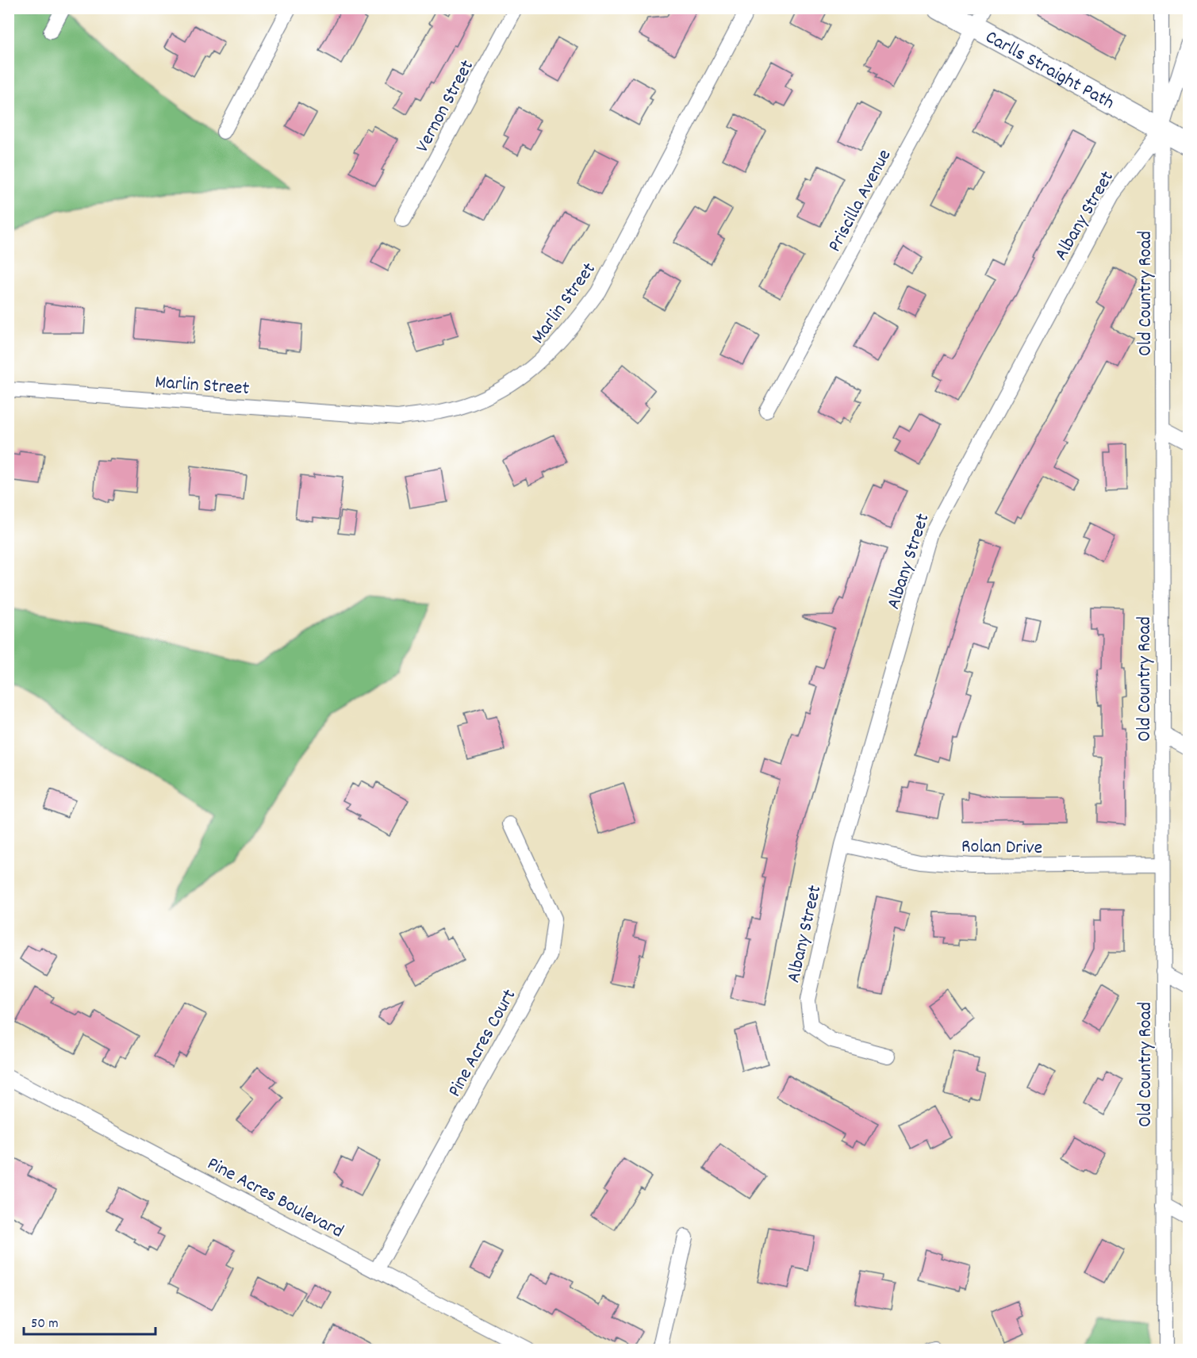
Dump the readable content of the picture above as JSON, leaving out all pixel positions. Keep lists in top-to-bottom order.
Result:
{
  "streets": {
    "street": [
      "Carlls Straight Path",
      "Vernon Street",
      "Priscilla Avenue",
      "Albany Street",
      "Old Country Road",
      "Marlin Street",
      "Rolan Drive",
      "Pine Acres Court",
      "Pine Acres Boulevard"
    ]
  },
  "crossings": [
    ["Carlls Straight Path", "Priscilla Avenue"],
    ["Carlls Straight Path", "Albany Street"],
    ["Carlls Straight Path", "Old Country Road"],
    ["Albany Street", "Old Country Road"],
    ["Albany Street", "Rolan Drive"],
    ["Old Country Road", "Rolan Drive"],
    ["Pine Acres Court", "Pine Acres Boulevard"]
  ],
  "scale_bar": "50 m"
}
